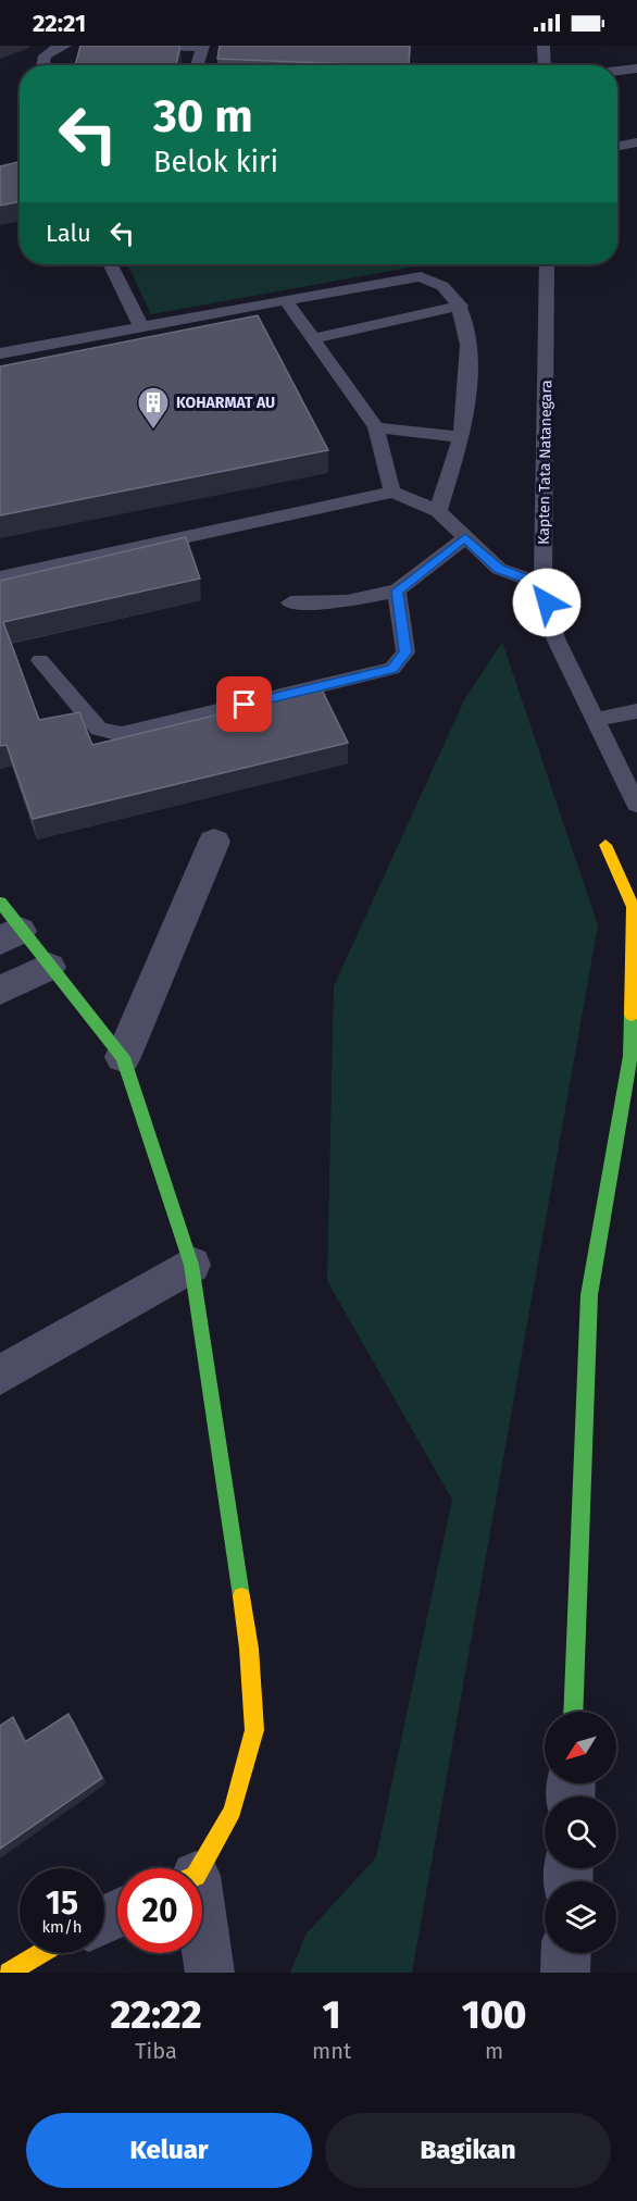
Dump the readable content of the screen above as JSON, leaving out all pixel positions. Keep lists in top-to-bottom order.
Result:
{
  "streets": {
    "lane": ["Kapten Tata Natanegara"]
  },
  "places": {
    "building": ["KOHARMAT AU"]
  },
  "north": "bottom left",
  "page": {
    "status": "22:21",
    "turn": ["30 m", "Belok kiri"],
    "then": "Lalu",
    "speed": "15 km/h",
    "limit": "20",
    "eta": [
      "22:22",
      "Tiba",
      "1",
      "mnt",
      "100",
      "m"
    ],
    "buttons": ["Keluar", "Bagikan"]
  }
}
